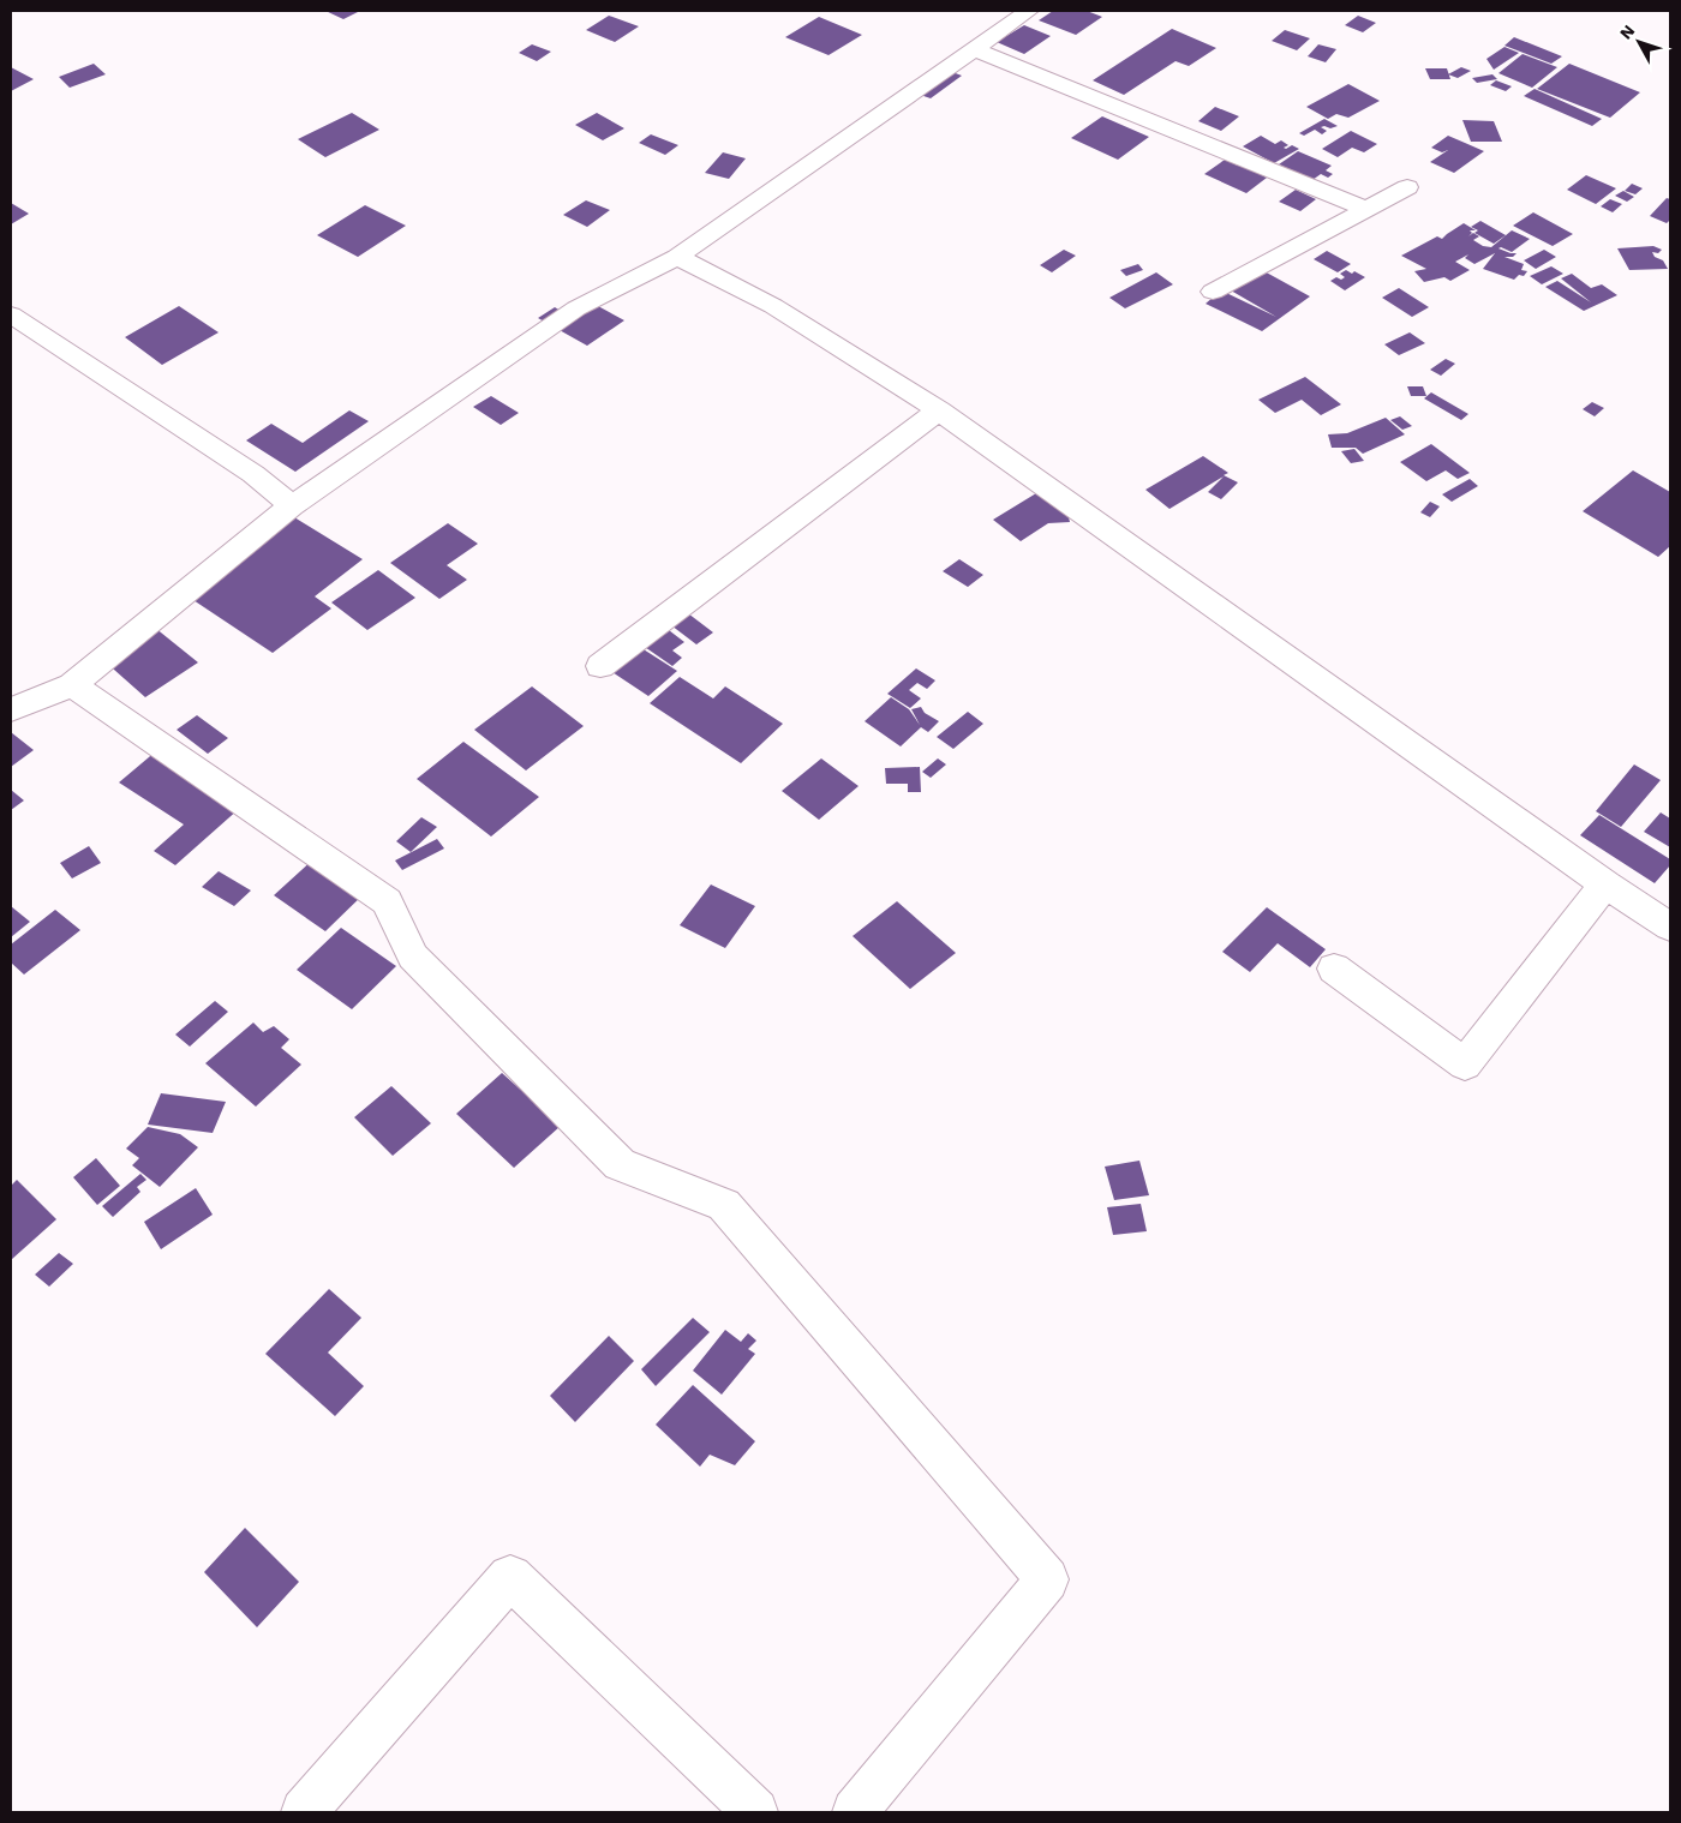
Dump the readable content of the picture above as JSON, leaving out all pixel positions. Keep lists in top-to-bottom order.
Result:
{
  "north": "top left"
}
